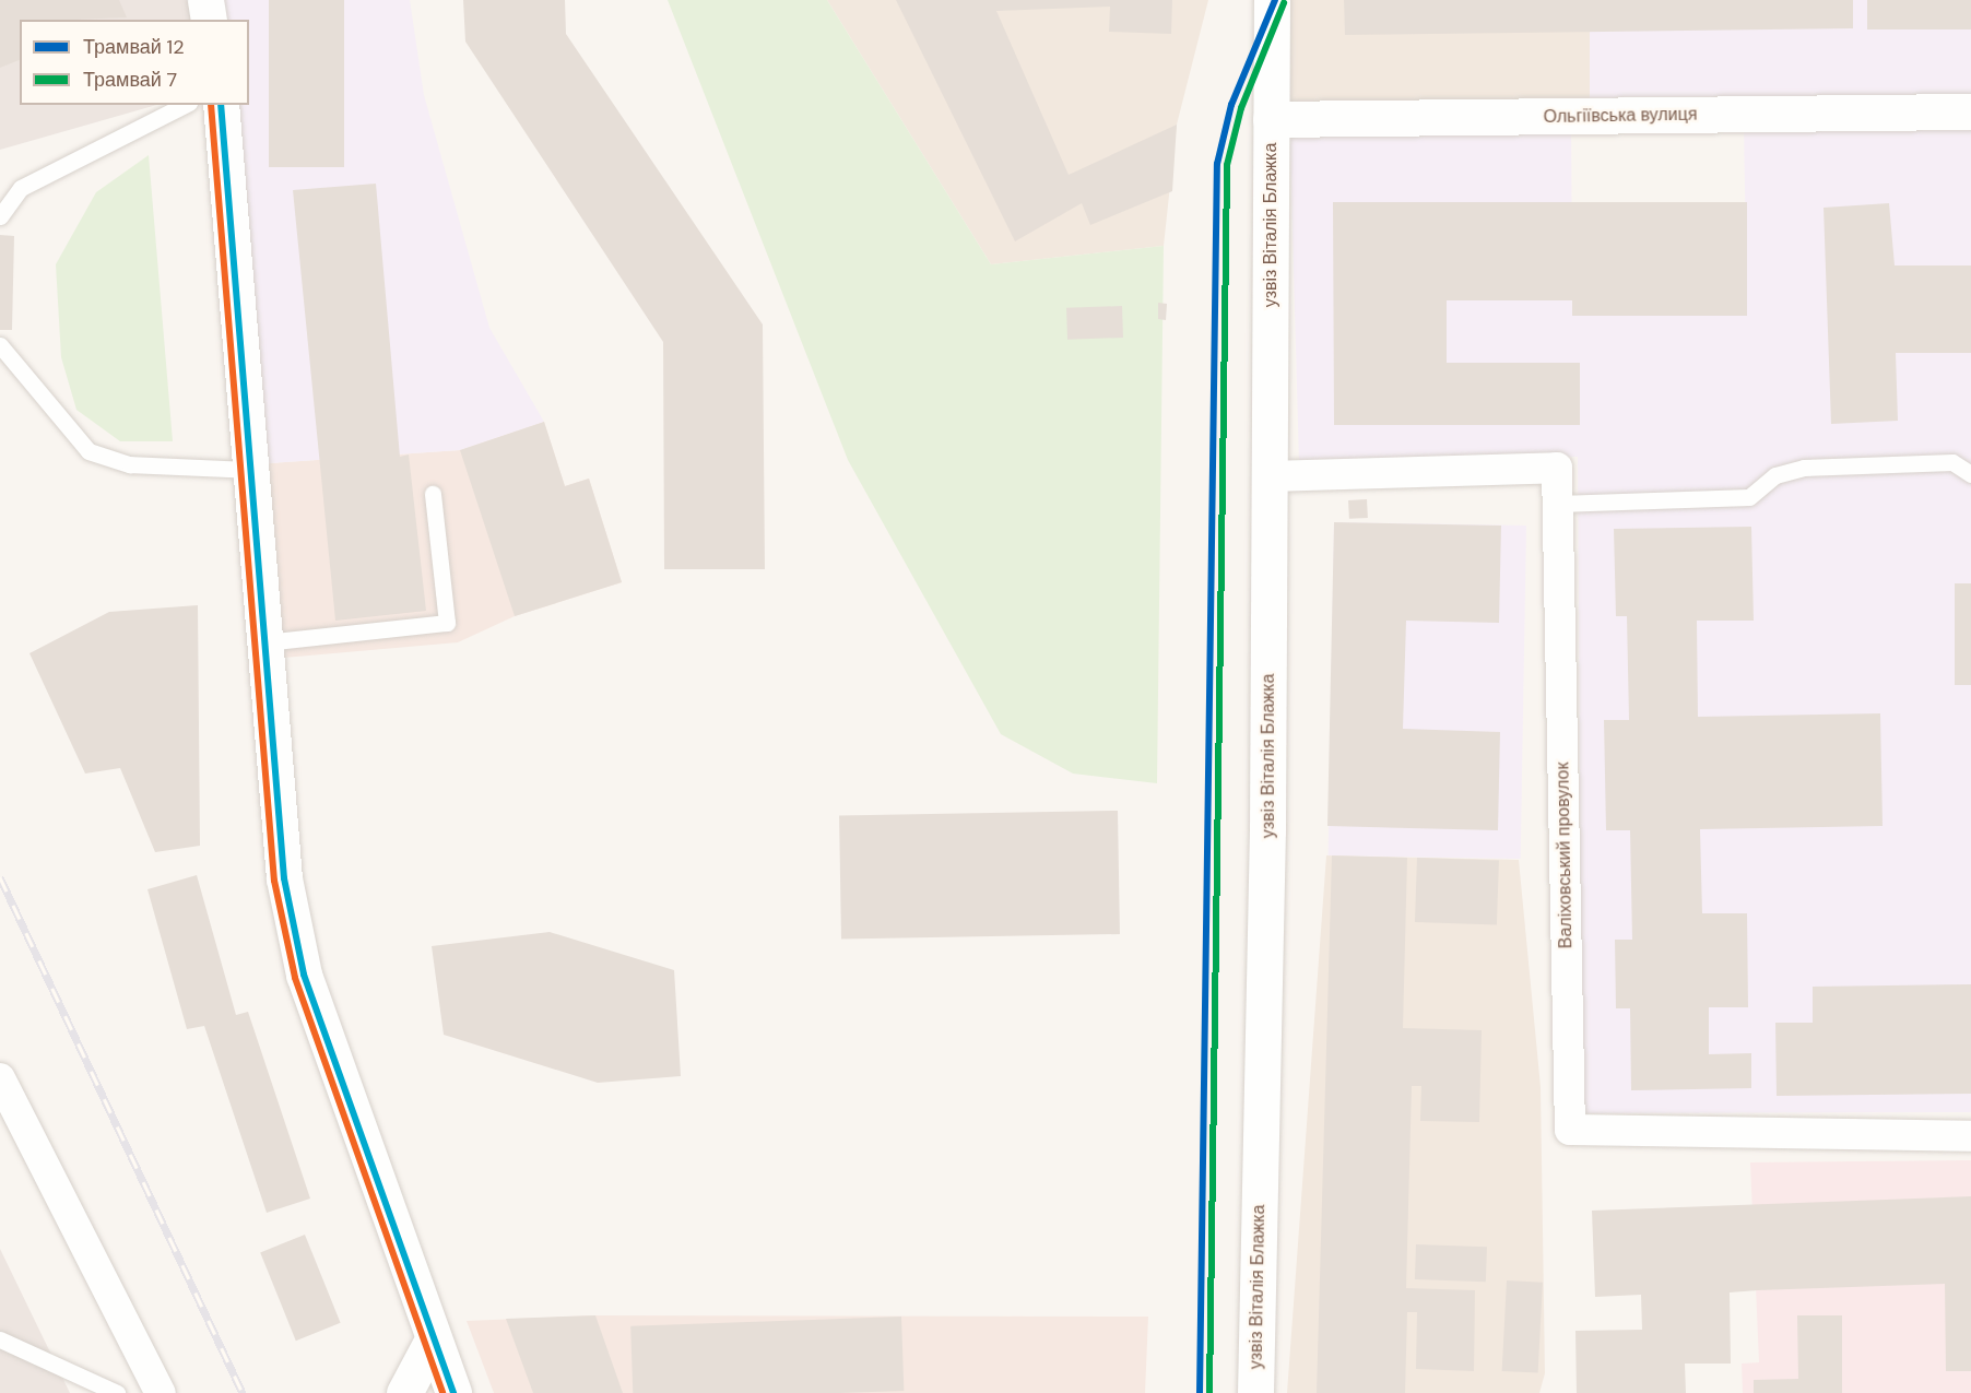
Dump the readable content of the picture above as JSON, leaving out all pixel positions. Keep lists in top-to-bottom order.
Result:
{
  "streets": {
    "main road": ["Ольгіївська вулиця", "узвіз Віталія Блажка"],
    "street": ["Валіховський провулок"]
  },
  "crossings": [
    ["Ольгіївська вулиця", "узвіз Віталія Блажка"],
    ["узвіз Віталія Блажка", "Валіховський провулок"]
  ],
  "lines": ["tram line 12", "tram line 7"],
  "legend": ["Трамвай 12", "Трамвай 7"]
}
